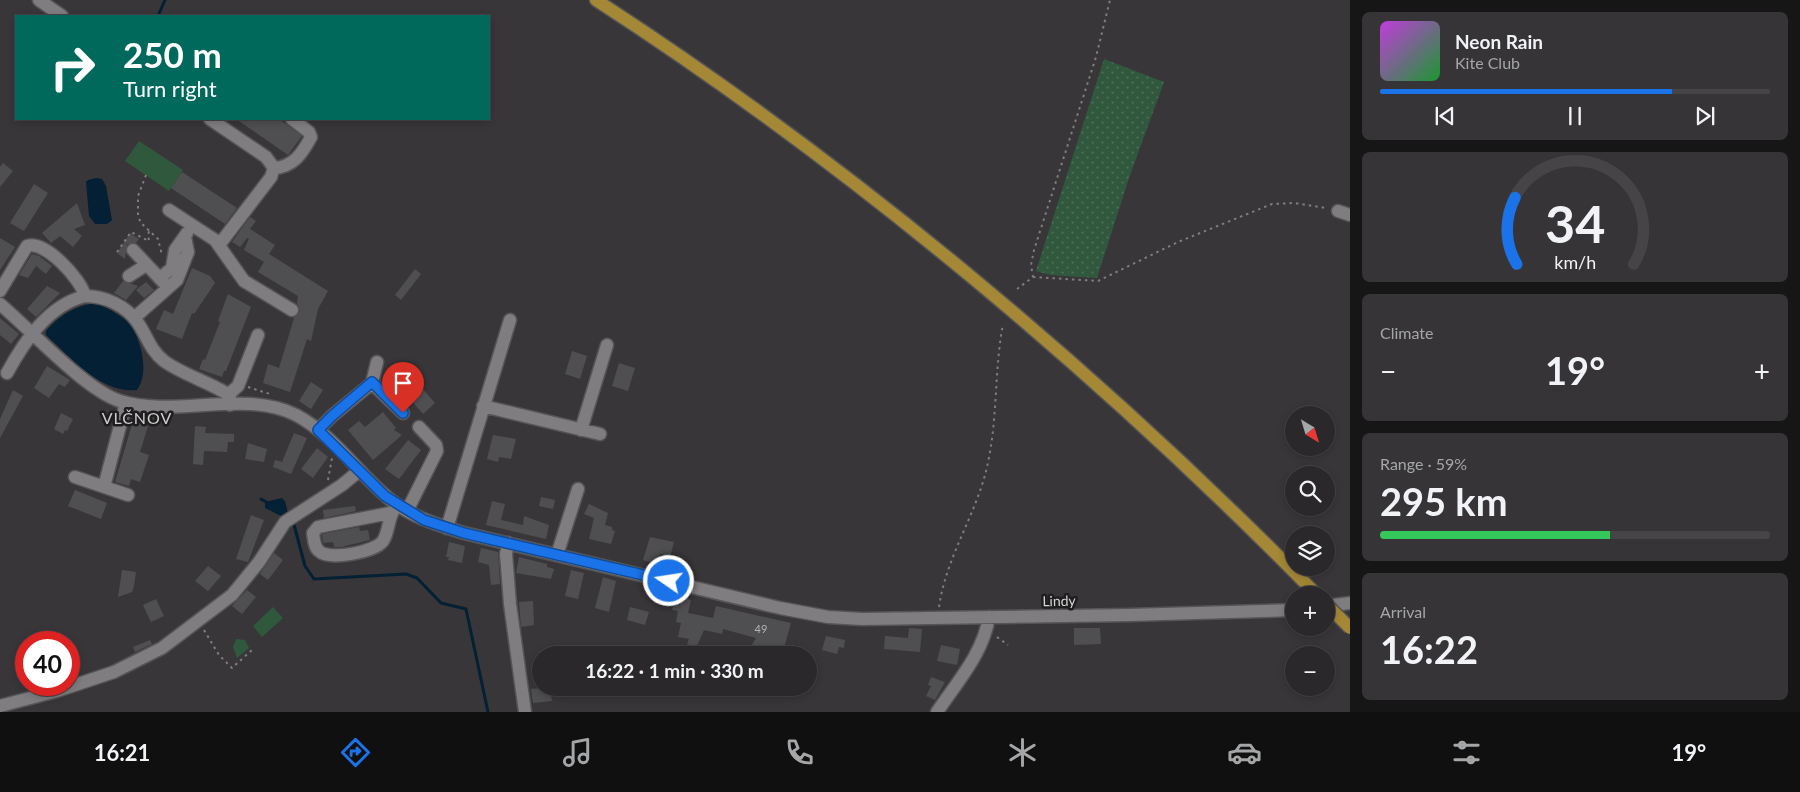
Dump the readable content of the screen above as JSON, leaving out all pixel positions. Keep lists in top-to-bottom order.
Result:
{
  "streets": {
    "street": ["Lindy"]
  },
  "districts": ["VLČNOV"],
  "house_numbers": ["49"],
  "north": "bottom right",
  "page": {
    "turn": ["250 m", "Turn right"],
    "song": ["Neon Rain", "Kite Club"],
    "tile": [
      "Climate",
      ["Range · 59%", "295 km"],
      ["Arrival", "16:22"]
    ],
    "heat": ["−", "19°", "+"],
    "map_buttons": ["+", "−"],
    "limit": "40",
    "trip": "16:22 · 1 min · 330 m",
    "tabs": ["16:21", "19°"],
    "gauge": ["34", "km/h"]
  }
}
